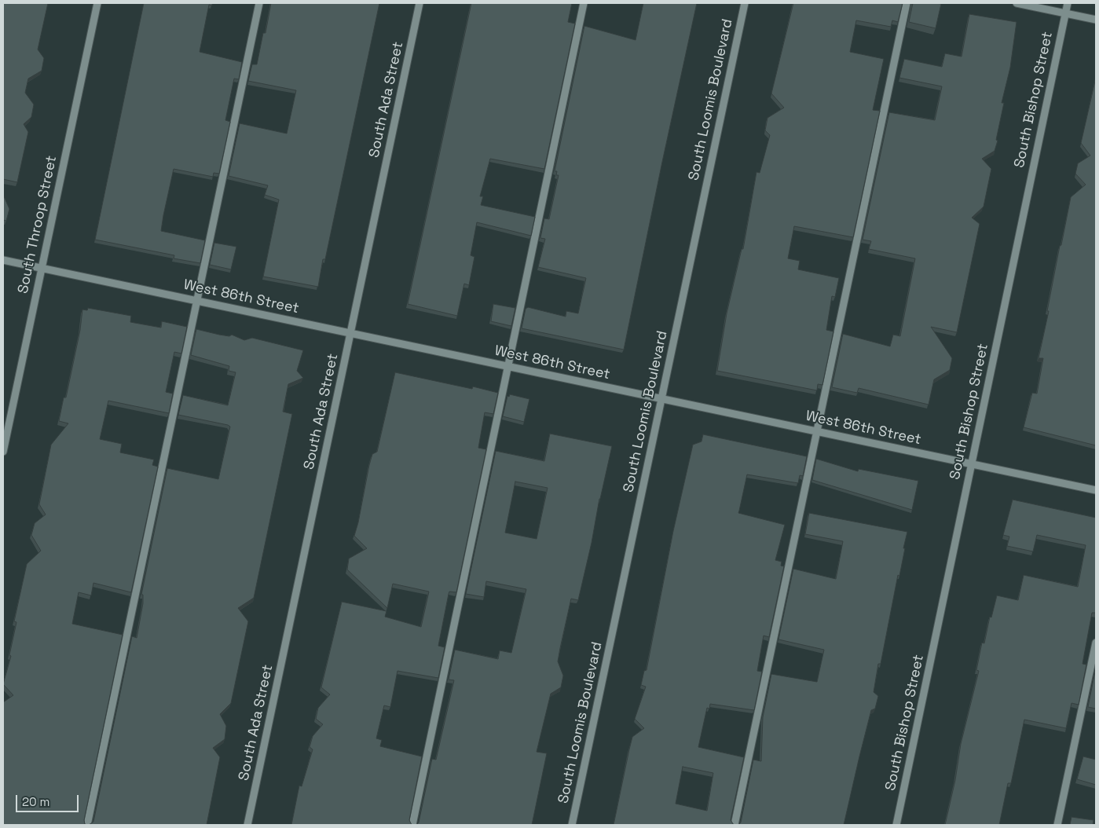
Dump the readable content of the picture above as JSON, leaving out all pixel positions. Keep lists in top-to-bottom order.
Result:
{
  "streets": {
    "street": [
      "South Ada Street",
      "South Loomis Boulevard",
      "South Bishop Street",
      "South Throop Street",
      "West 86th Street"
    ]
  },
  "crossings": [
    ["South Ada Street", "West 86th Street"],
    ["South Loomis Boulevard", "West 86th Street"],
    ["South Bishop Street", "West 86th Street"],
    ["South Throop Street", "West 86th Street"]
  ],
  "scale_bar": "20 m"
}
